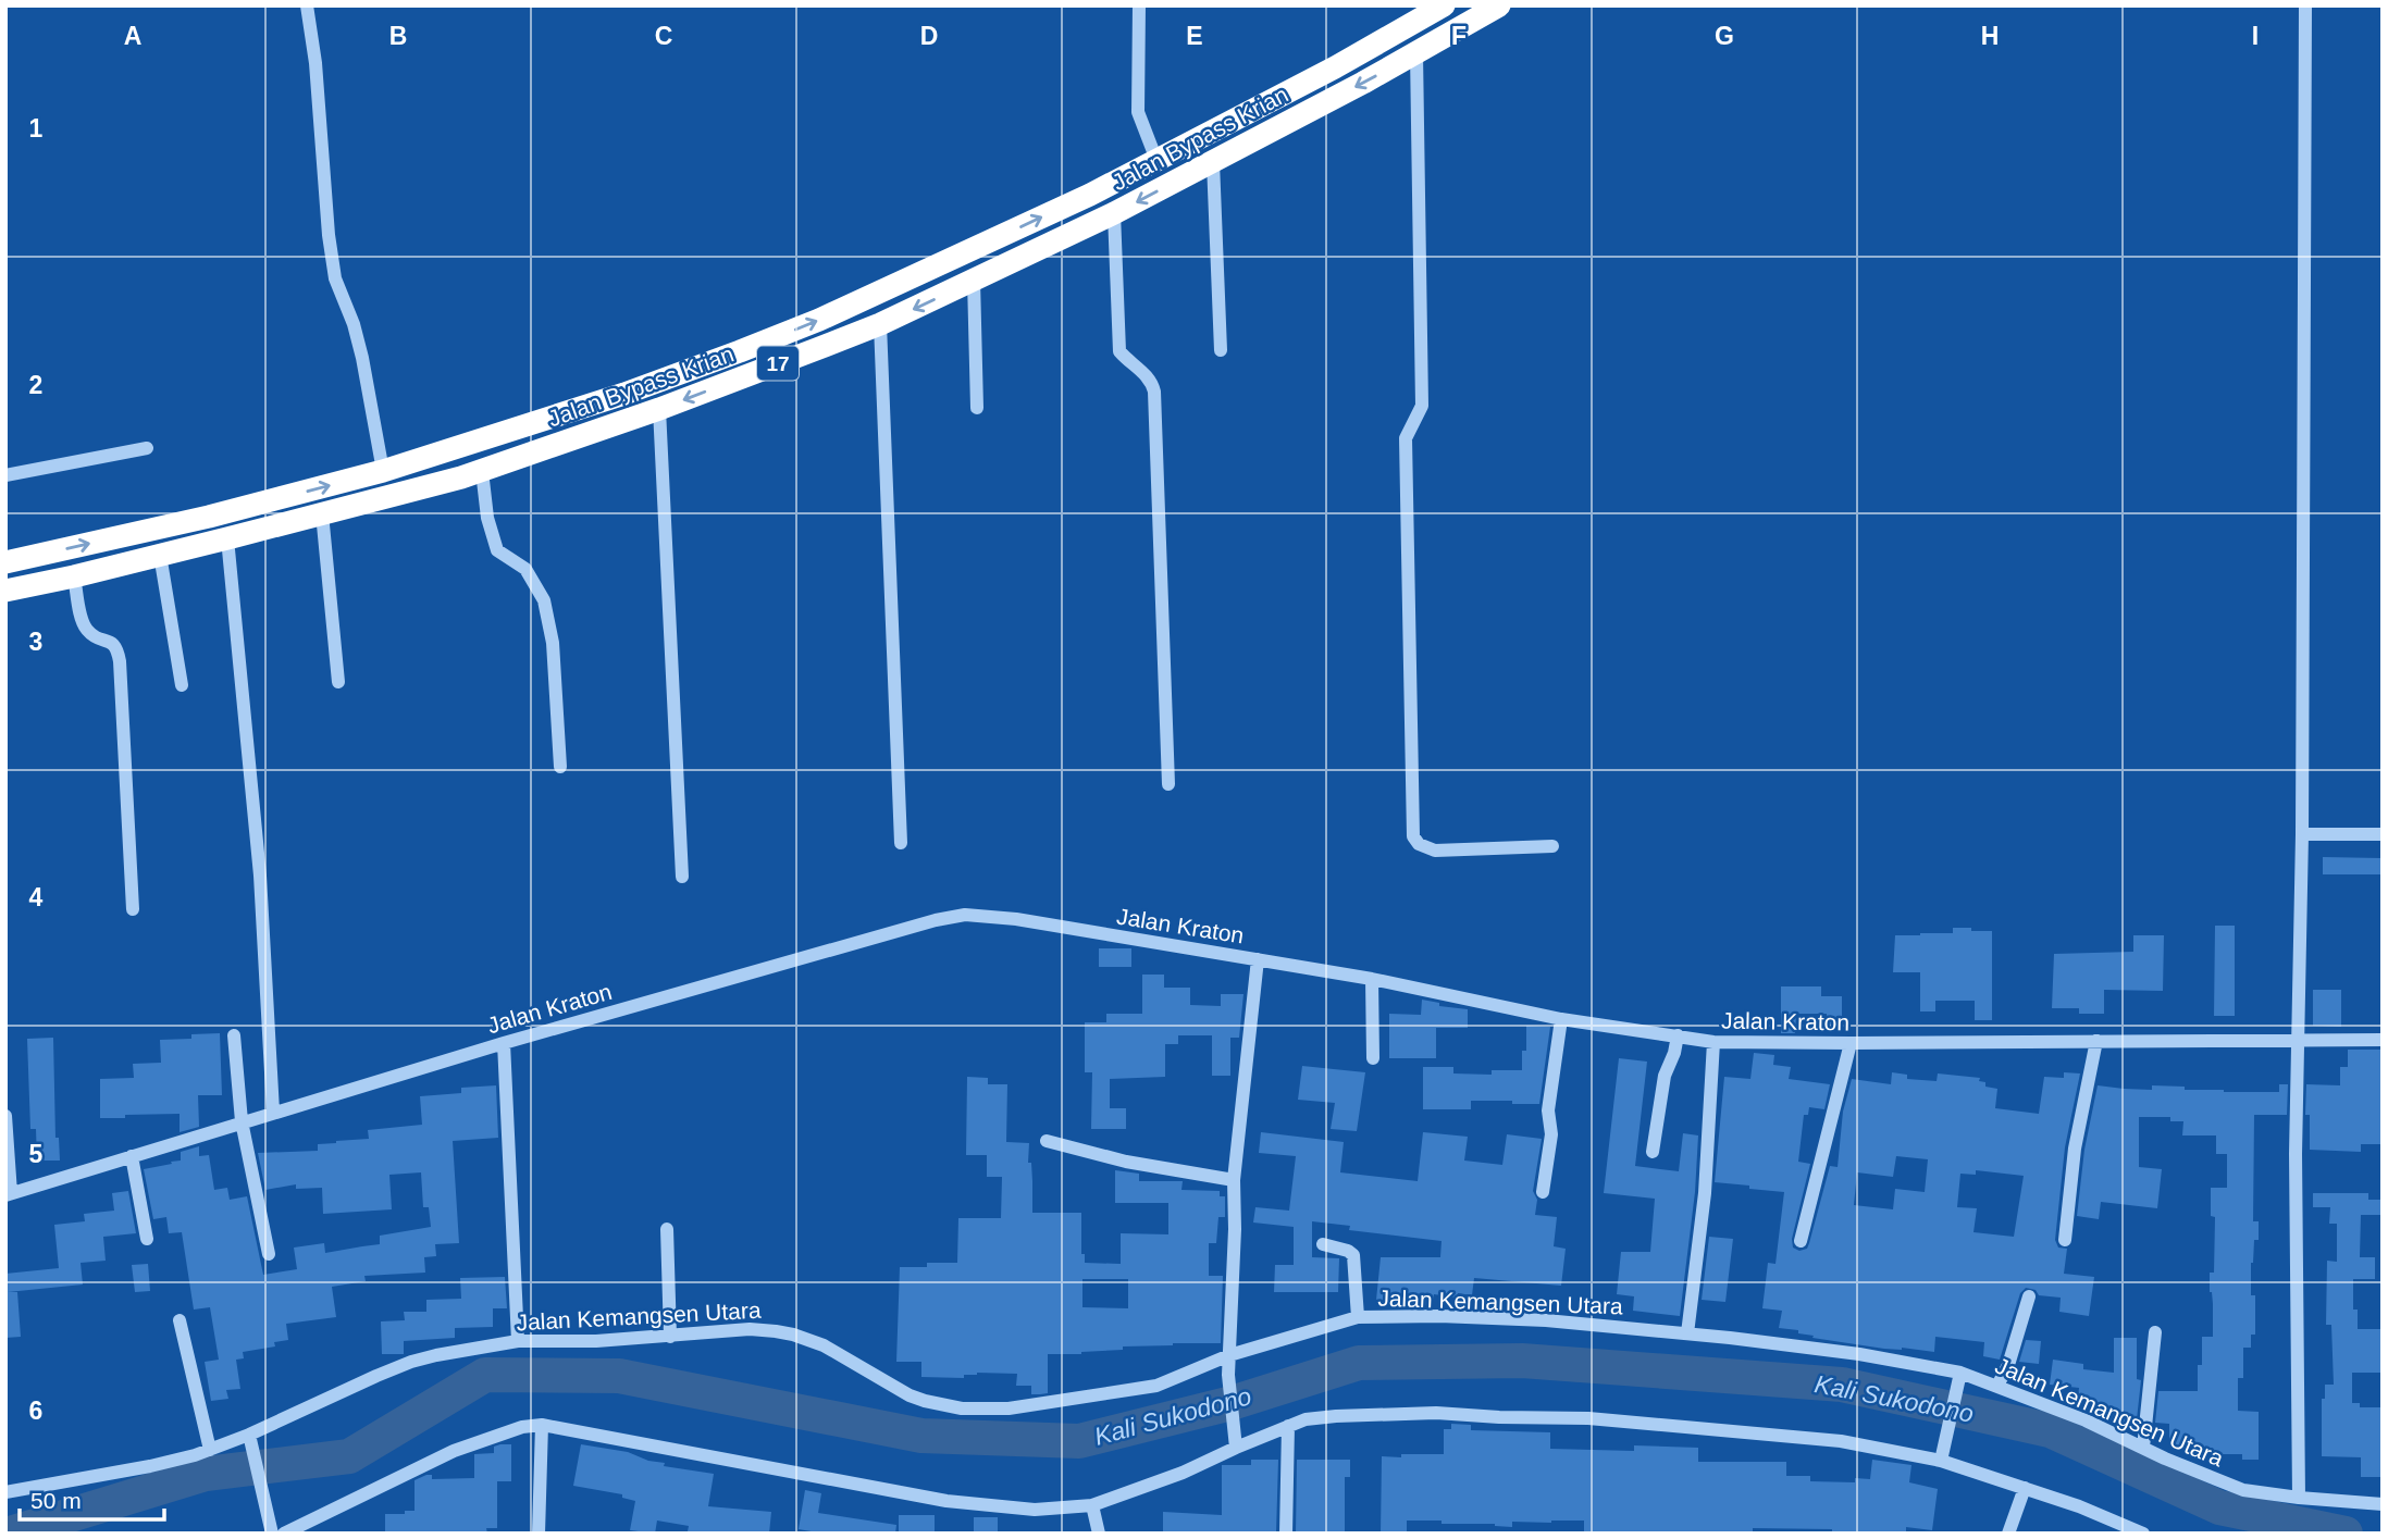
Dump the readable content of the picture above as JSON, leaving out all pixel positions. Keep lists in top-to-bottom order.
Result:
{
  "streets": {
    "highway": ["Jalan Bypass Krian", "17"],
    "street": ["Jalan Kraton", "Jalan Kemangsen Utara"]
  },
  "water": ["Kali Sukodono"],
  "scale_bar": "50 m",
  "grid": {
    "columns": [
      "A",
      "B",
      "C",
      "D",
      "E",
      "F",
      "G",
      "H",
      "I"
    ],
    "rows": [
      "1",
      "2",
      "3",
      "4",
      "5",
      "6"
    ]
  }
}
